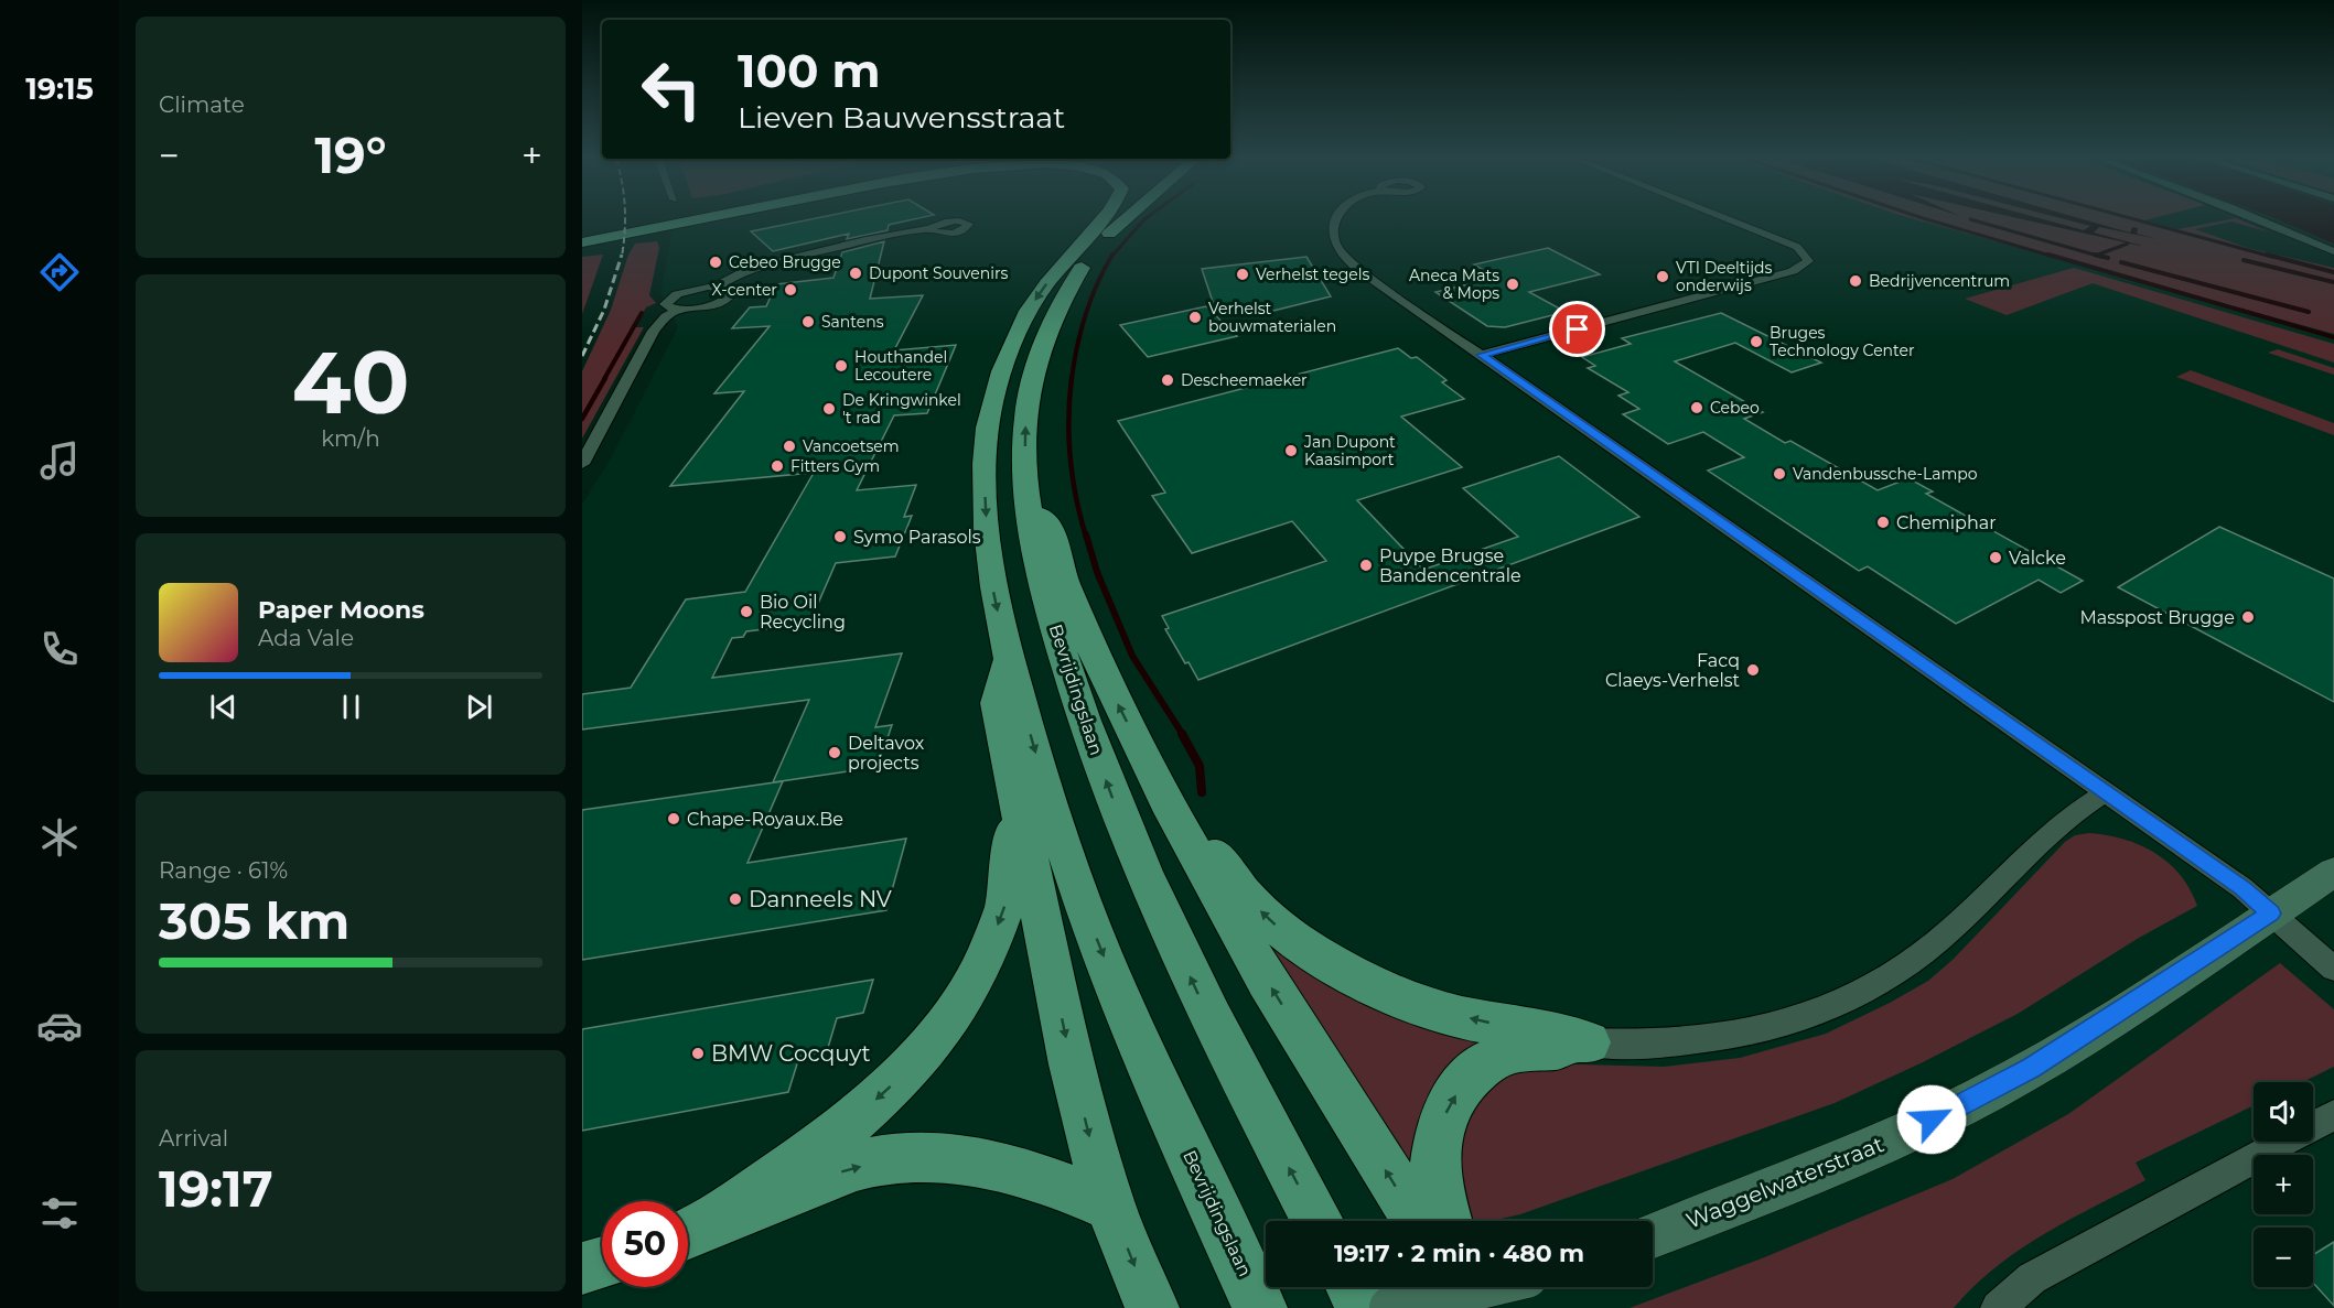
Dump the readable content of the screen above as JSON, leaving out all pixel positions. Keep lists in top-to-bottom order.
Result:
{
  "streets": {
    "highway": ["Bevrijdingslaan"],
    "main road": ["Waggelwaterstraat"]
  },
  "places": [
    "Cebeo Brugge",
    "Dupont Souvenirs",
    "Verhelst tegels",
    "VTI Deeltijds onderwijs",
    "Bedrijvencentrum",
    "Aneca Mats & Mops",
    "X-center",
    "Verhelst bouwmaterialen",
    "Santens",
    "Bruges Technology Center",
    "Houthandel Lecoutere",
    "Descheemaeker",
    "Cebeo",
    "De Kringwinkel 't rad",
    "Vancoetsem",
    "Jan Dupont Kaasimport",
    "Fitters Gym",
    "Vandenbussche-Lampo",
    "Chemiphar",
    "Symo Parasols",
    "Valcke",
    "Puype Brugse Bandencentrale",
    "Bio Oil Recycling",
    "Masspost Brugge",
    "Facq Claeys-Verhelst",
    "Deltavox projects",
    "Chape-Royaux.Be",
    "Danneels NV",
    "BMW Cocquyt"
  ],
  "page": {
    "tabs": "19:15",
    "tile": [
      "Climate",
      ["40", "km/h"],
      ["Range · 61%", "305 km"],
      ["Arrival", "19:17"]
    ],
    "turn": ["100 m", "Lieven Bauwensstraat"],
    "heat": ["−", "19°", "+"],
    "song": ["Paper Moons", "Ada Vale"],
    "map_buttons": ["+", "−"],
    "limit": "50",
    "trip": "19:17 · 2 min · 480 m"
  }
}
